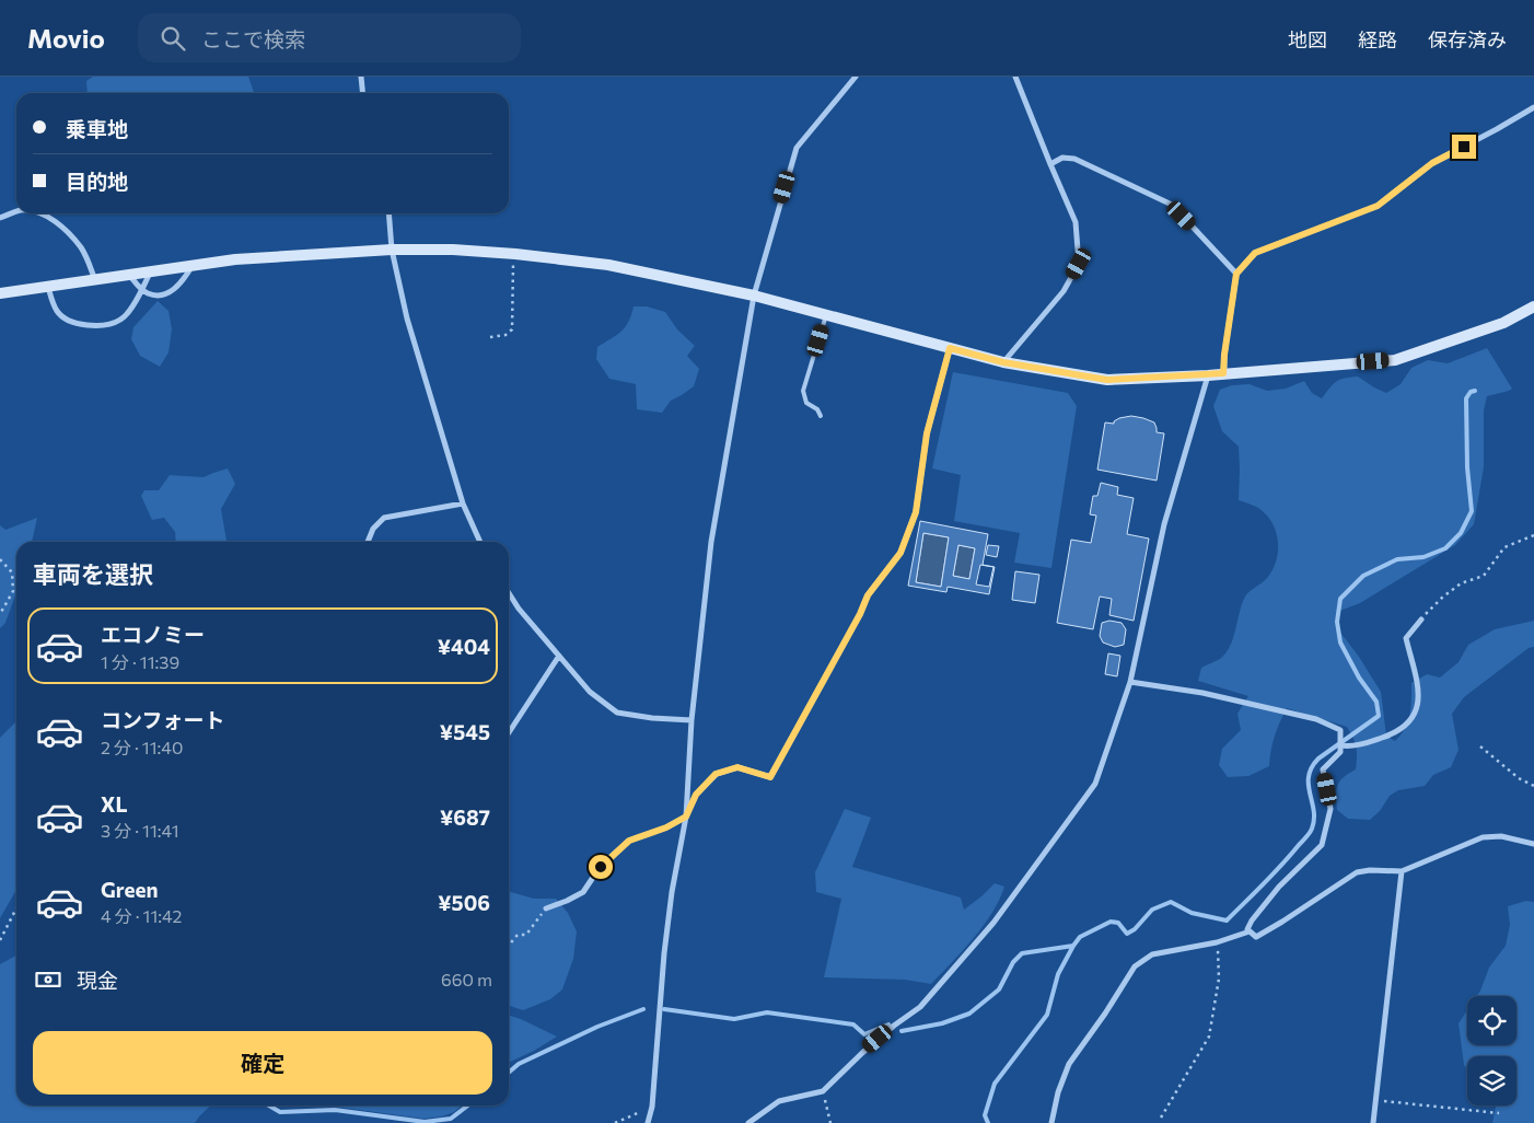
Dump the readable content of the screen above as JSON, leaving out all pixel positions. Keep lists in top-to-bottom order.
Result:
{
  "page": {
    "header": "Movio",
    "search": "ここで検索",
    "nav": ["地図", "経路", "保存済み"],
    "banner": ["乗車地", "目的地"],
    "heading": "車両を選択",
    "list": [
      {
        "name": "エコノミー",
        "note": "1 分 · 11:39",
        "value": "¥404"
      },
      {
        "name": "コンフォート",
        "note": "2 分 · 11:40",
        "value": "¥545"
      },
      {
        "name": "XL",
        "note": "3 分 · 11:41",
        "value": "¥687"
      },
      {
        "name": "Green",
        "note": "4 分 · 11:42",
        "value": "¥506"
      }
    ],
    "pay": ["現金", "660 m"],
    "buttons": "確定"
  }
}
